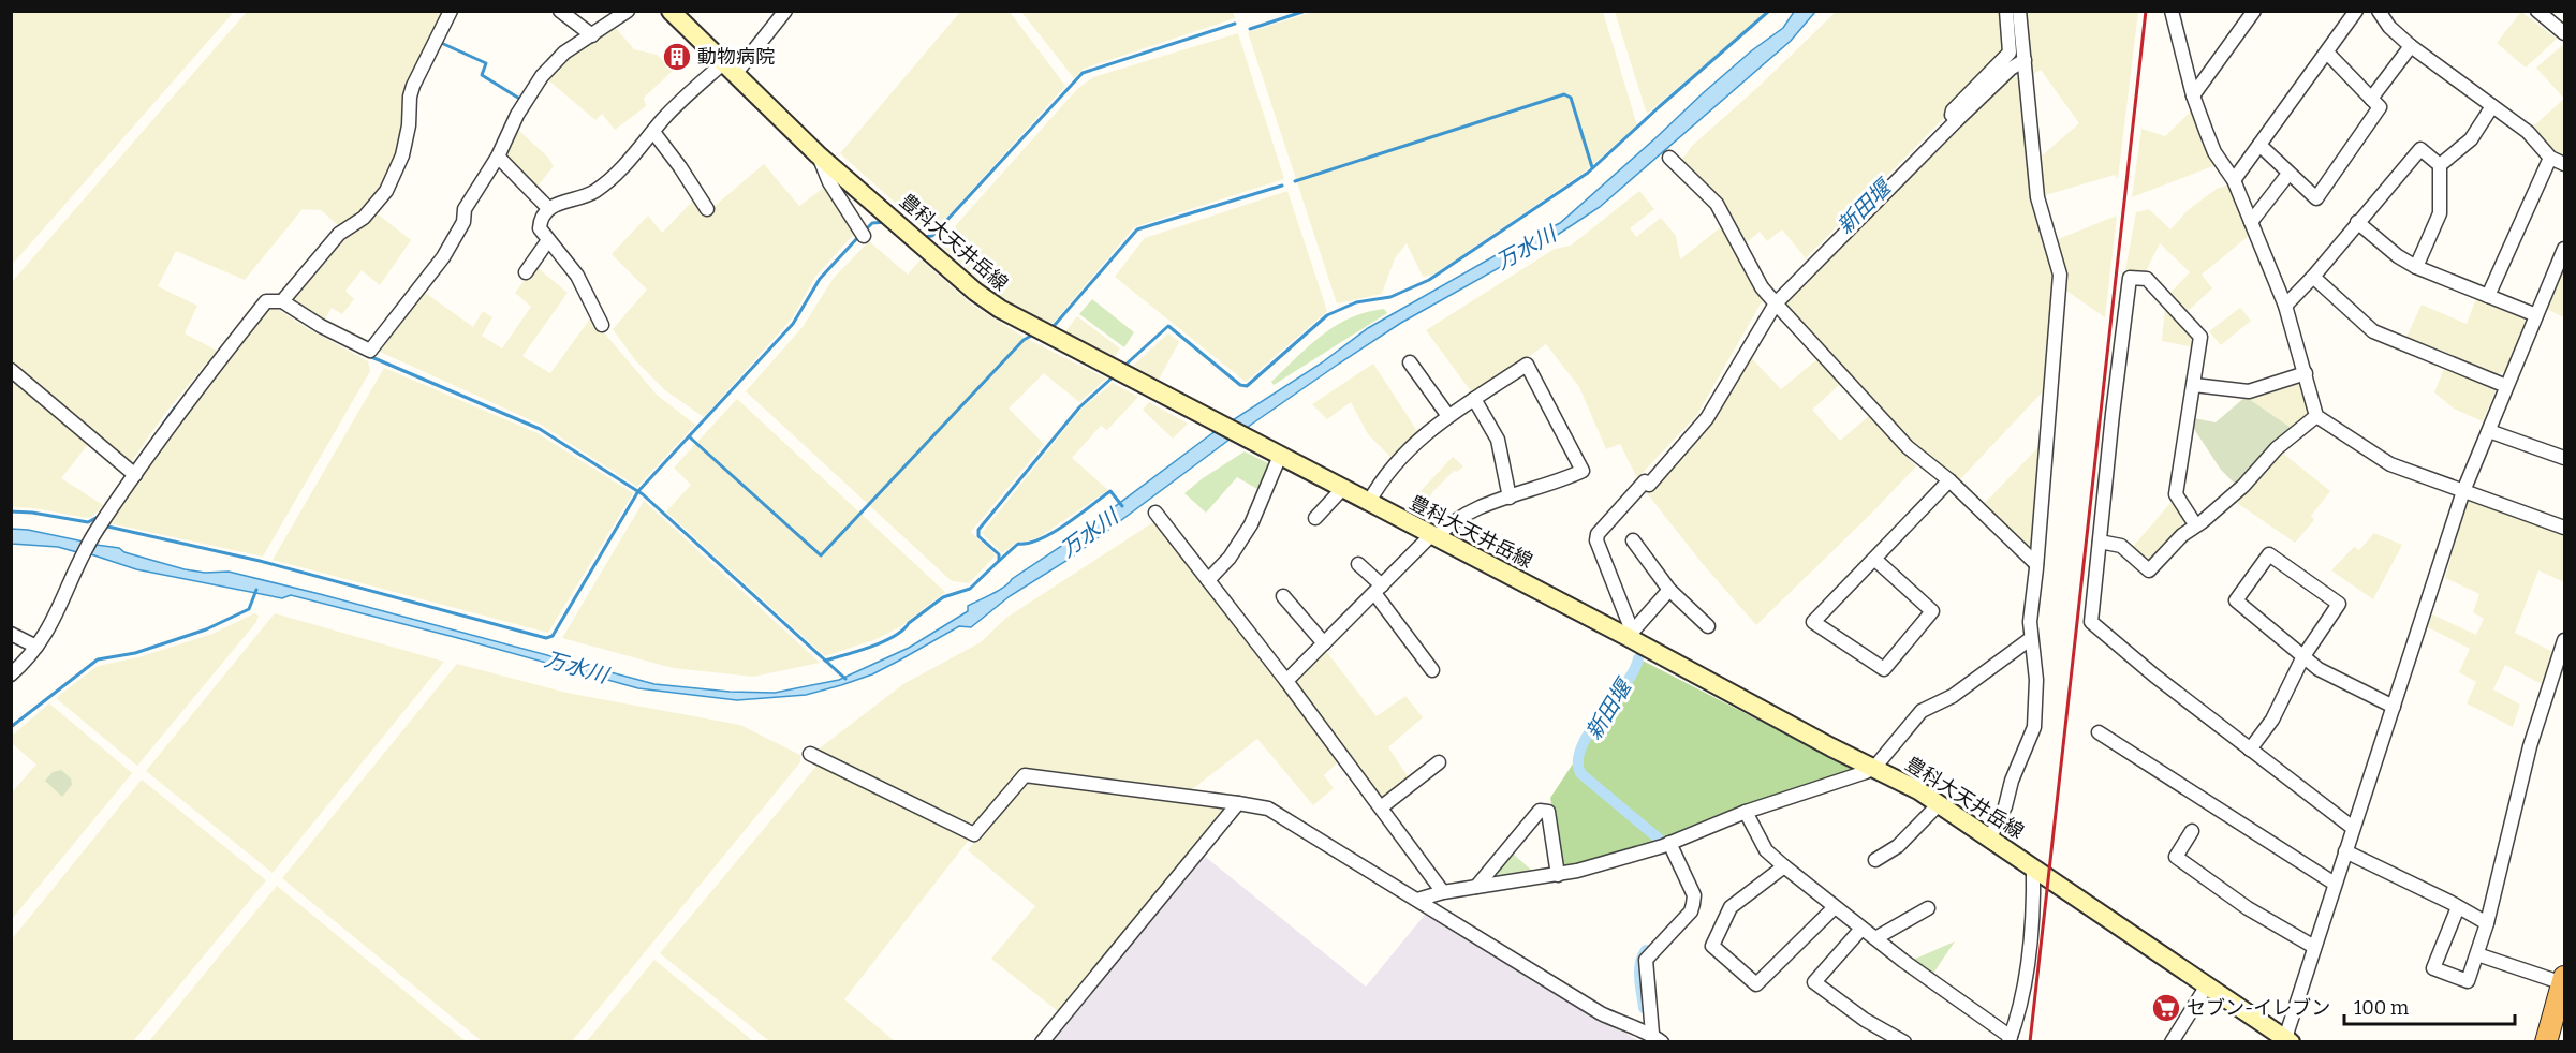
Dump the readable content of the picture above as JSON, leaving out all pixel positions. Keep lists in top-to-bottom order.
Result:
{
  "streets": {
    "main road": ["豊科大天井岳線"]
  },
  "water": ["新田堰", "万水川"],
  "places": {
    "building": ["動物病院"],
    "supermarket": ["セブン-イレブン"]
  },
  "scale_bar": "100 m"
}
